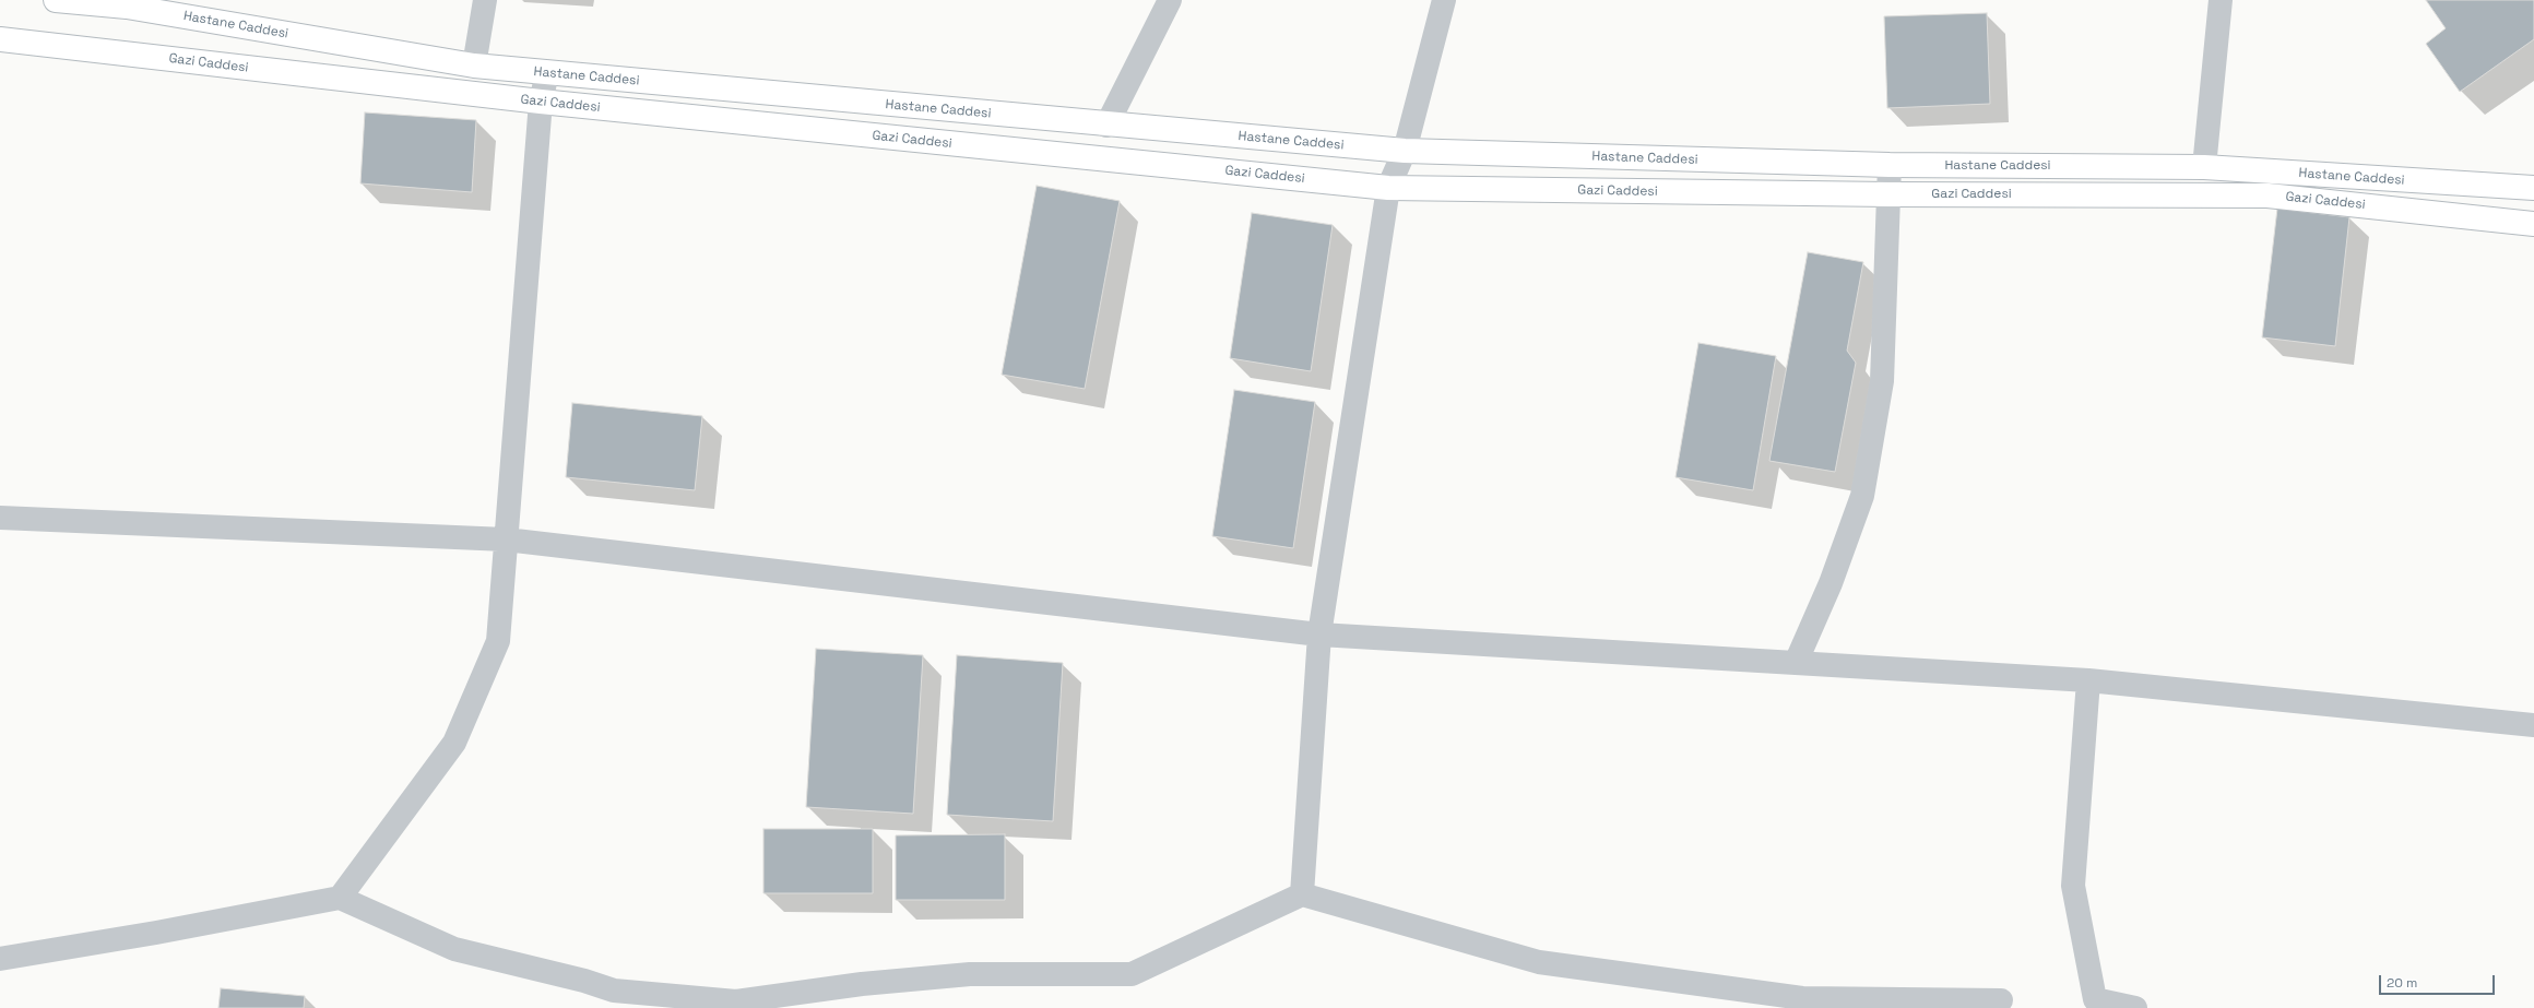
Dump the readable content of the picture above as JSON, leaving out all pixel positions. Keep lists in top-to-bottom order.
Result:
{
  "streets": {
    "main road": ["Hastane Caddesi", "Gazi Caddesi"]
  },
  "scale_bar": "20 m"
}
